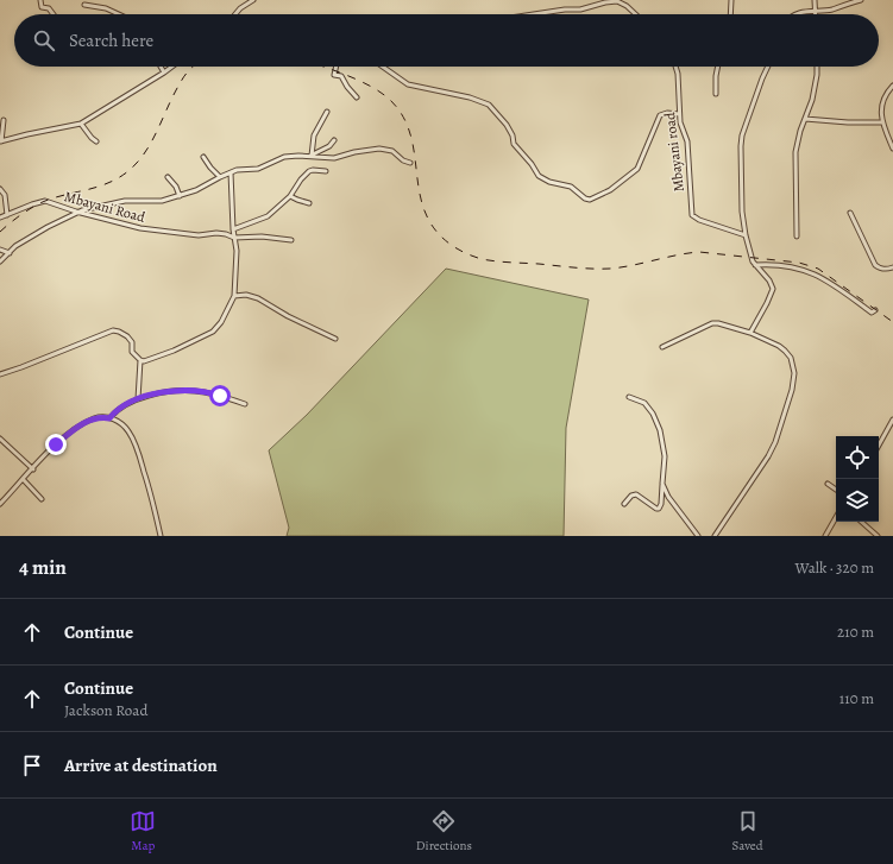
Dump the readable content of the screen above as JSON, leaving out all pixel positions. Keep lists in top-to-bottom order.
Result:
{
  "streets": {
    "street": ["Mbayani road", "Mbayani Road"]
  },
  "page": {
    "search": "Search here",
    "heading": ["4 min", "Walk · 320 m"],
    "list": [
      ["Continue", "210 m"],
      ["Continue", "Jackson Road", "110 m"],
      "Arrive at destination"
    ],
    "nav": ["Map", "Directions", "Saved"]
  }
}
